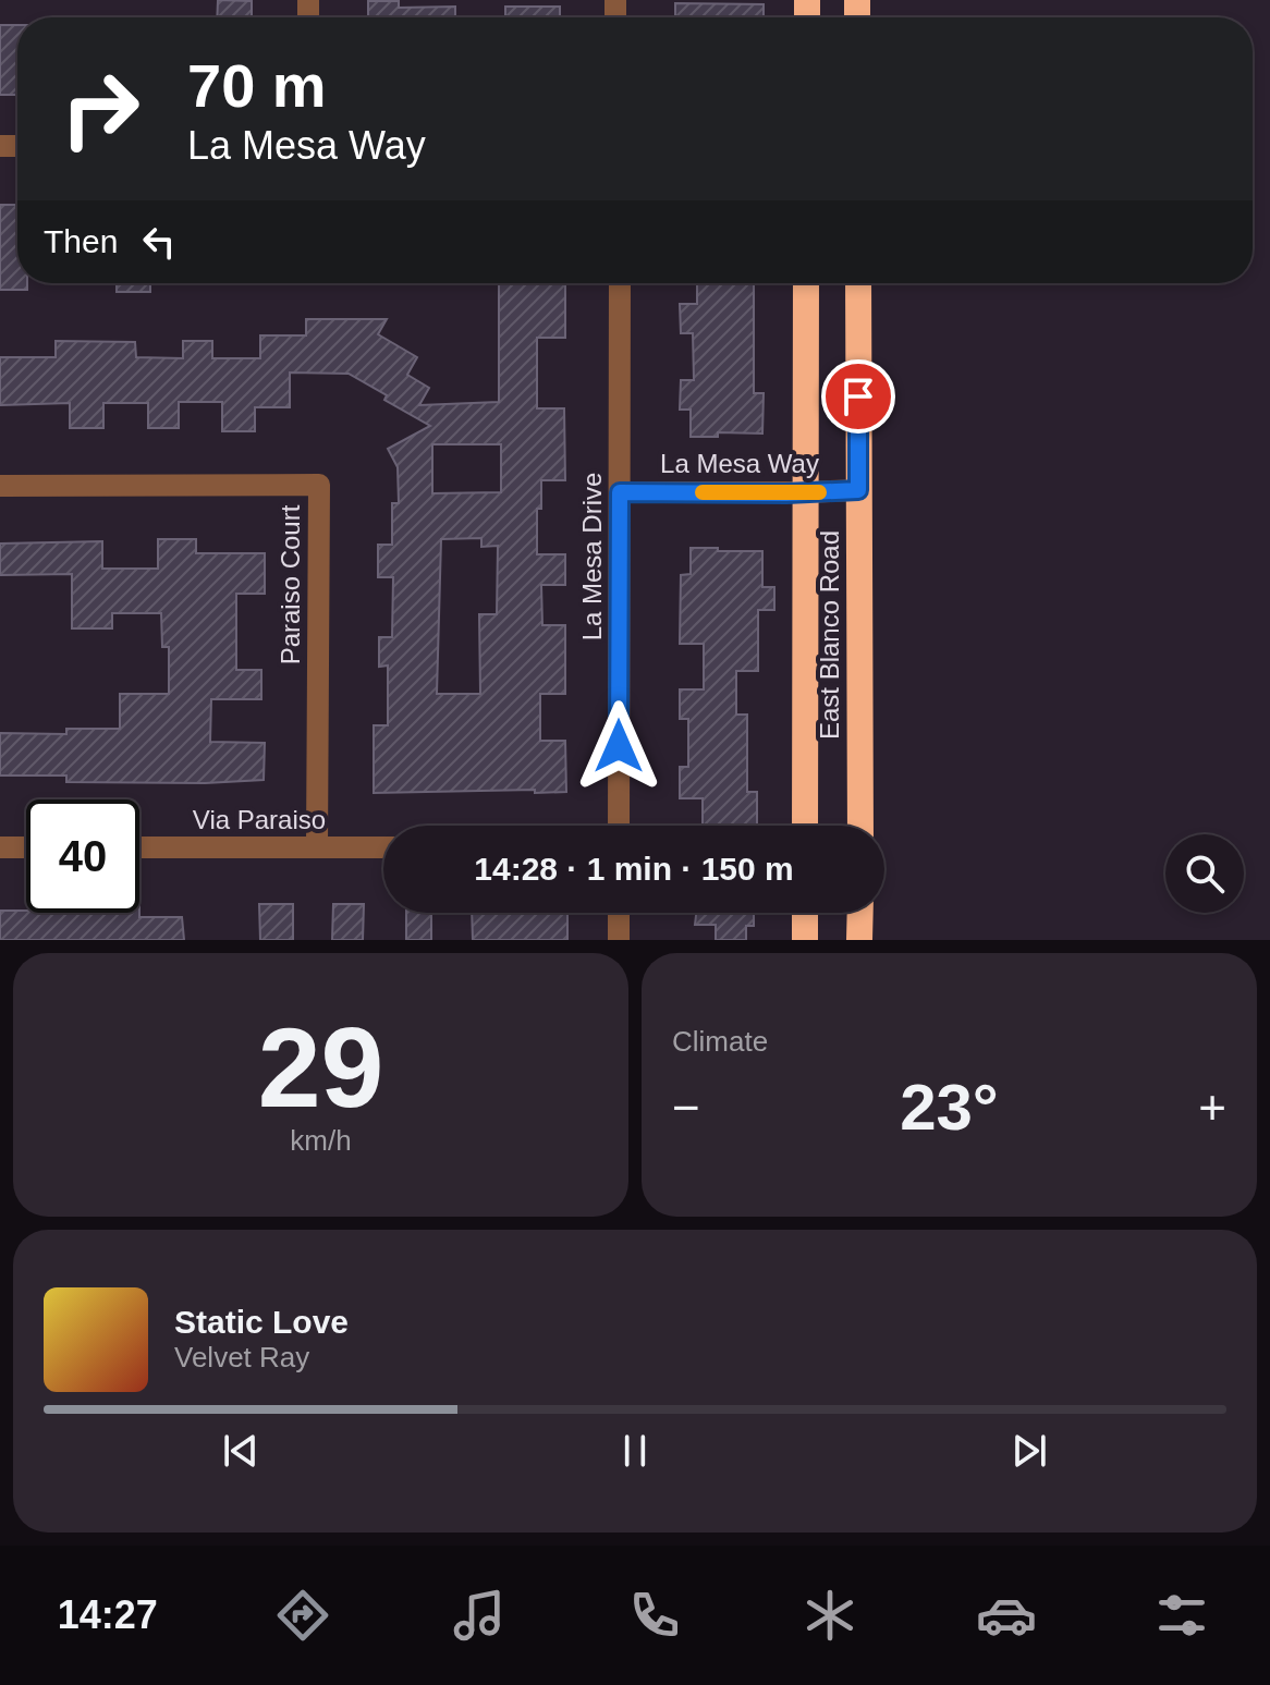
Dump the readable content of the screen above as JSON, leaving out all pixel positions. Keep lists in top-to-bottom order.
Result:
{
  "streets": {
    "highway": ["East Blanco Road"],
    "street": [
      "La Mesa Way",
      "La Mesa Drive",
      "Paraiso Court",
      "Via Paraiso"
    ]
  },
  "crossings": [
    ["La Mesa Way", "La Mesa Drive"],
    ["La Mesa Way", "East Blanco Road"],
    ["Paraiso Court", "Via Paraiso"]
  ],
  "page": {
    "turn": ["70 m", "La Mesa Way"],
    "then": "Then",
    "limit": "40",
    "trip": "14:28 · 1 min · 150 m",
    "tile": [
      ["29", "km/h"],
      "Climate"
    ],
    "heat": ["−", "23°", "+"],
    "song": ["Static Love", "Velvet Ray"],
    "tabs": "14:27"
  }
}
